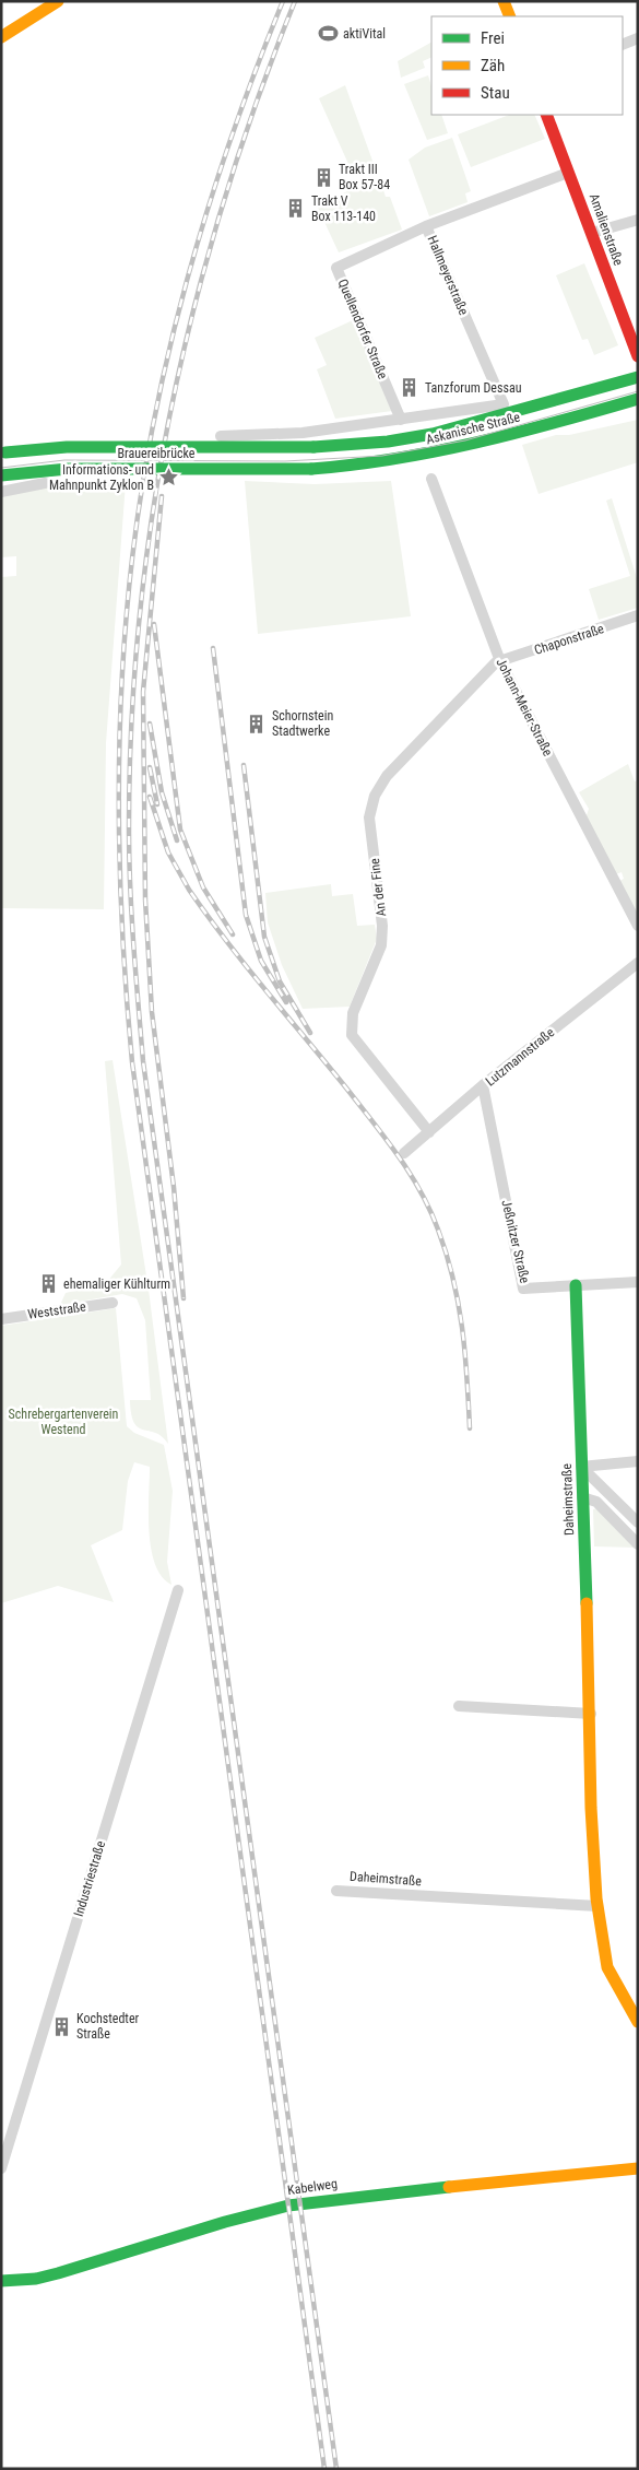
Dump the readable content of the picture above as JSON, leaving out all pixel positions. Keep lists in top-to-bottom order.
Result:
{
  "streets": {
    "street": [
      "Amalienstraße",
      "Hallmeyerstraße",
      "Quellendorfer Straße",
      "Askanische Straße",
      "Brauereibrücke",
      "Chaponstraße",
      "Johann-Meier-Straße",
      "An der Fine",
      "Lutzmannstraße",
      "Jeßnitzer Straße",
      "Weststraße",
      "Daheimstraße",
      "Industriestraße",
      "Kabelweg"
    ]
  },
  "crossings": [
    ["Amalienstraße", "Hallmeyerstraße"],
    ["Hallmeyerstraße", "Quellendorfer Straße"],
    ["Hallmeyerstraße", "Askanische Straße"],
    ["Quellendorfer Straße", "Askanische Straße"],
    ["Askanische Straße", "Brauereibrücke"],
    ["Chaponstraße", "Johann-Meier-Straße"],
    ["Chaponstraße", "An der Fine"],
    ["Johann-Meier-Straße", "An der Fine"],
    ["An der Fine", "Lutzmannstraße"],
    ["Lutzmannstraße", "Jeßnitzer Straße"],
    ["Jeßnitzer Straße", "Daheimstraße"]
  ],
  "parks": ["Schrebergartenverein Westend"],
  "places": {
    "sports": ["aktiVital"],
    "building": [
      "Trakt III Box 57-84",
      "Trakt V Box 113-140",
      "Tanzforum Dessau",
      "Schornstein Stadtwerke",
      "ehemaliger Kühlturm",
      "Kochstedter Straße"
    ],
    "place": ["Informations- und Mahnpunkt Zyklon B"]
  },
  "legend": ["Frei", "Zäh", "Stau"]
}
